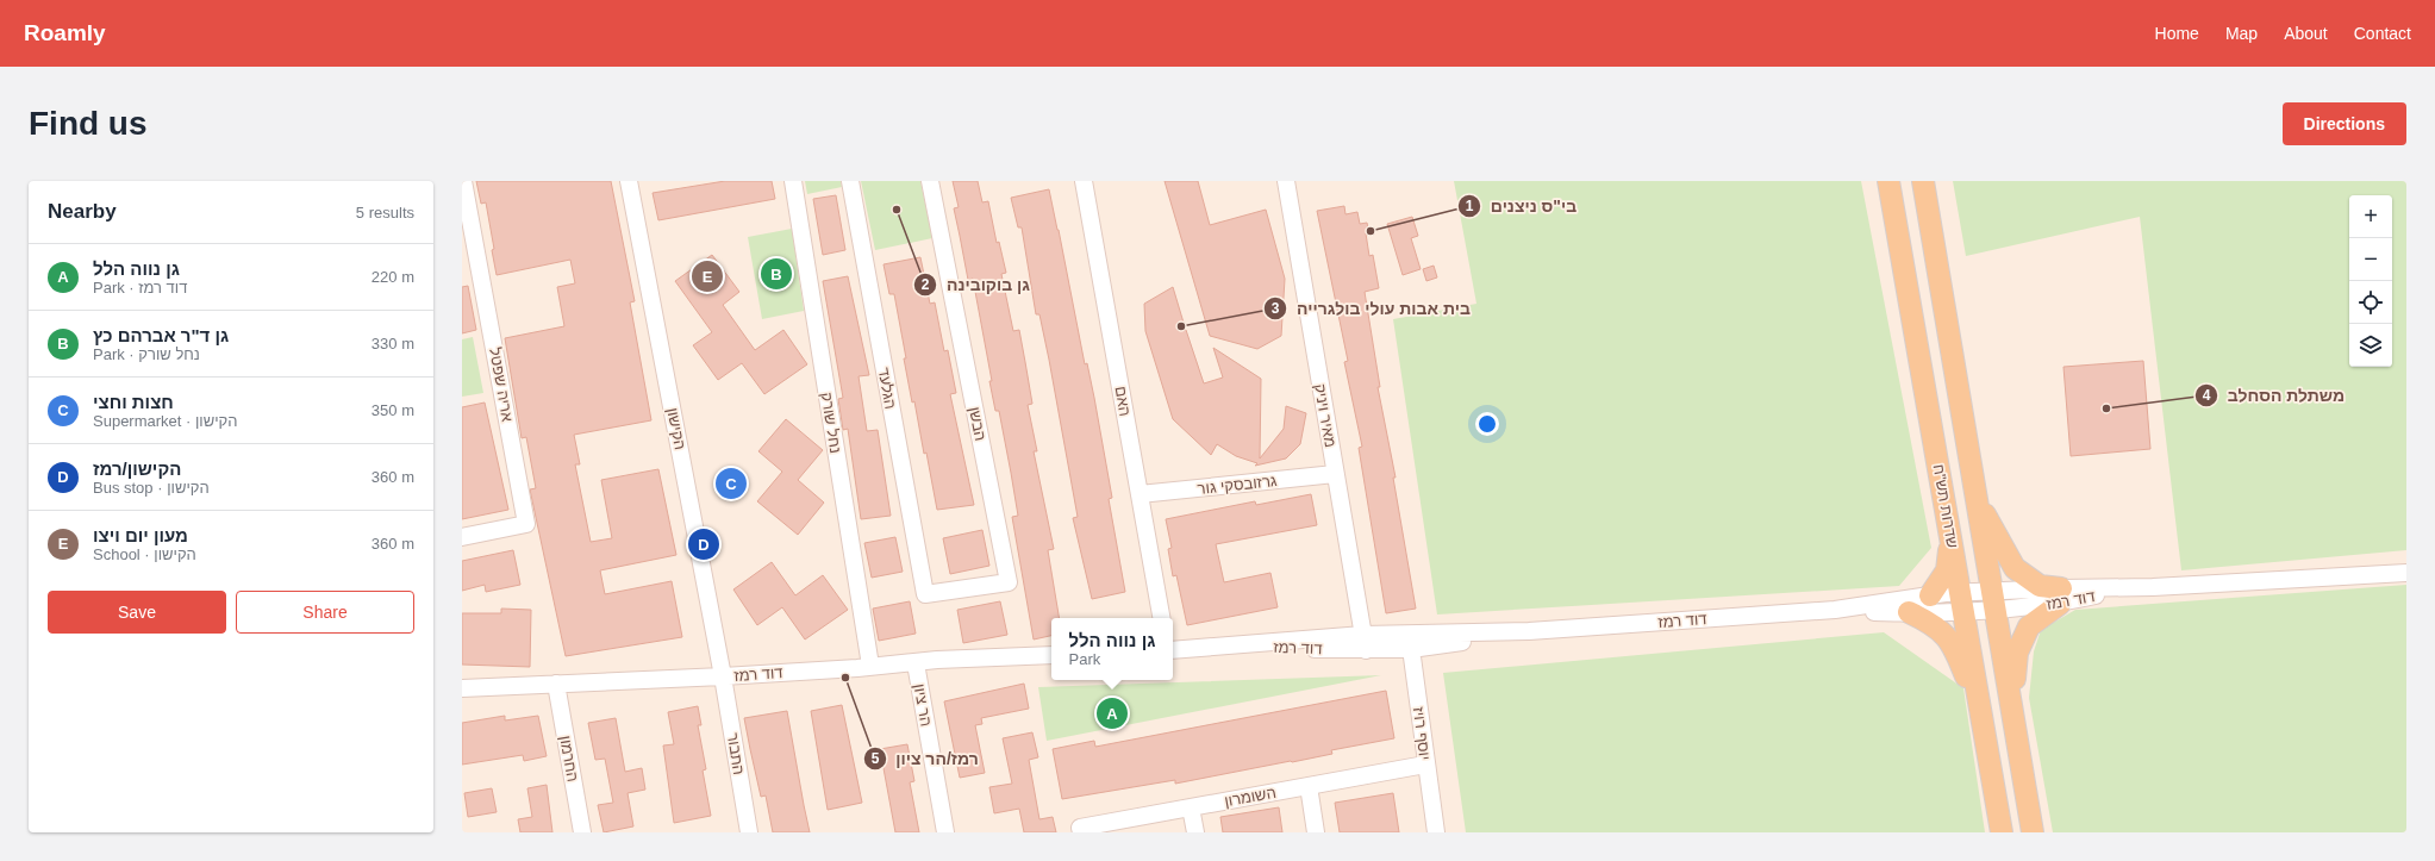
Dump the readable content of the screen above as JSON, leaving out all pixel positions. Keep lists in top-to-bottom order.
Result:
{
  "streets": {
    "main road": ["שדרות תש\"ח"],
    "street": [
      "אריה שפטל",
      "הגלעד",
      "האם",
      "מאיר ויניק",
      "נחל שורק",
      "הבשן",
      "הקישון",
      "גרזובסקי גור",
      "דוד רמז",
      "הר ציון",
      "יוסף רויז",
      "התבור",
      "החרמון",
      "השומרון"
    ]
  },
  "crossings": [
    ["הגלעד", "הבשן"],
    ["האם", "גרזובסקי גור"],
    ["מאיר ויניק", "גרזובסקי גור"],
    ["מאיר ויניק", "דוד רמז"],
    ["נחל שורק", "דוד רמז"],
    ["הקישון", "דוד רמז"],
    ["הקישון", "התבור"],
    ["שדרות תש\"ח", "דוד רמז"],
    ["דוד רמז", "הר ציון"],
    ["דוד רמז", "יוסף רויז"],
    ["דוד רמז", "התבור"],
    ["דוד רמז", "החרמון"],
    ["יוסף רויז", "השומרון"]
  ],
  "places": [
    "גן בוקובינה",
    "בי\"ס ניצנים",
    "בית אבות עולי בולגרייה",
    "משתלת הסחלב",
    "רמז/הר ציון"
  ],
  "page": {
    "header": "Roamly",
    "nav": [
      "Home",
      "Map",
      "About",
      "Contact"
    ],
    "buttons": [
      "Directions",
      ["Save", "Share"]
    ],
    "title": "Find us",
    "heading": ["Nearby", "5 results"],
    "map_buttons": ["+", "−"],
    "list": [
      {
        "mark": "A",
        "name": "גן נווה הלל",
        "note": "Park · דוד רמז",
        "value": "220 m"
      },
      {
        "mark": "B",
        "name": "גן ד\"ר אברהם כץ",
        "note": "Park · נחל שורק",
        "value": "330 m"
      },
      {
        "mark": "C",
        "name": "חצות וחצי",
        "note": "Supermarket · הקישון",
        "value": "350 m"
      },
      {
        "mark": "D",
        "name": "הקישון/רמז",
        "note": "Bus stop · הקישון",
        "value": "360 m"
      },
      {
        "mark": "E",
        "name": "מעון יום ויצו",
        "note": "School · הקישון",
        "value": "360 m"
      }
    ],
    "pins": [
      "B",
      "E",
      "C",
      "D",
      "A"
    ],
    "popup": ["גן נווה הלל", "Park"]
  }
}
